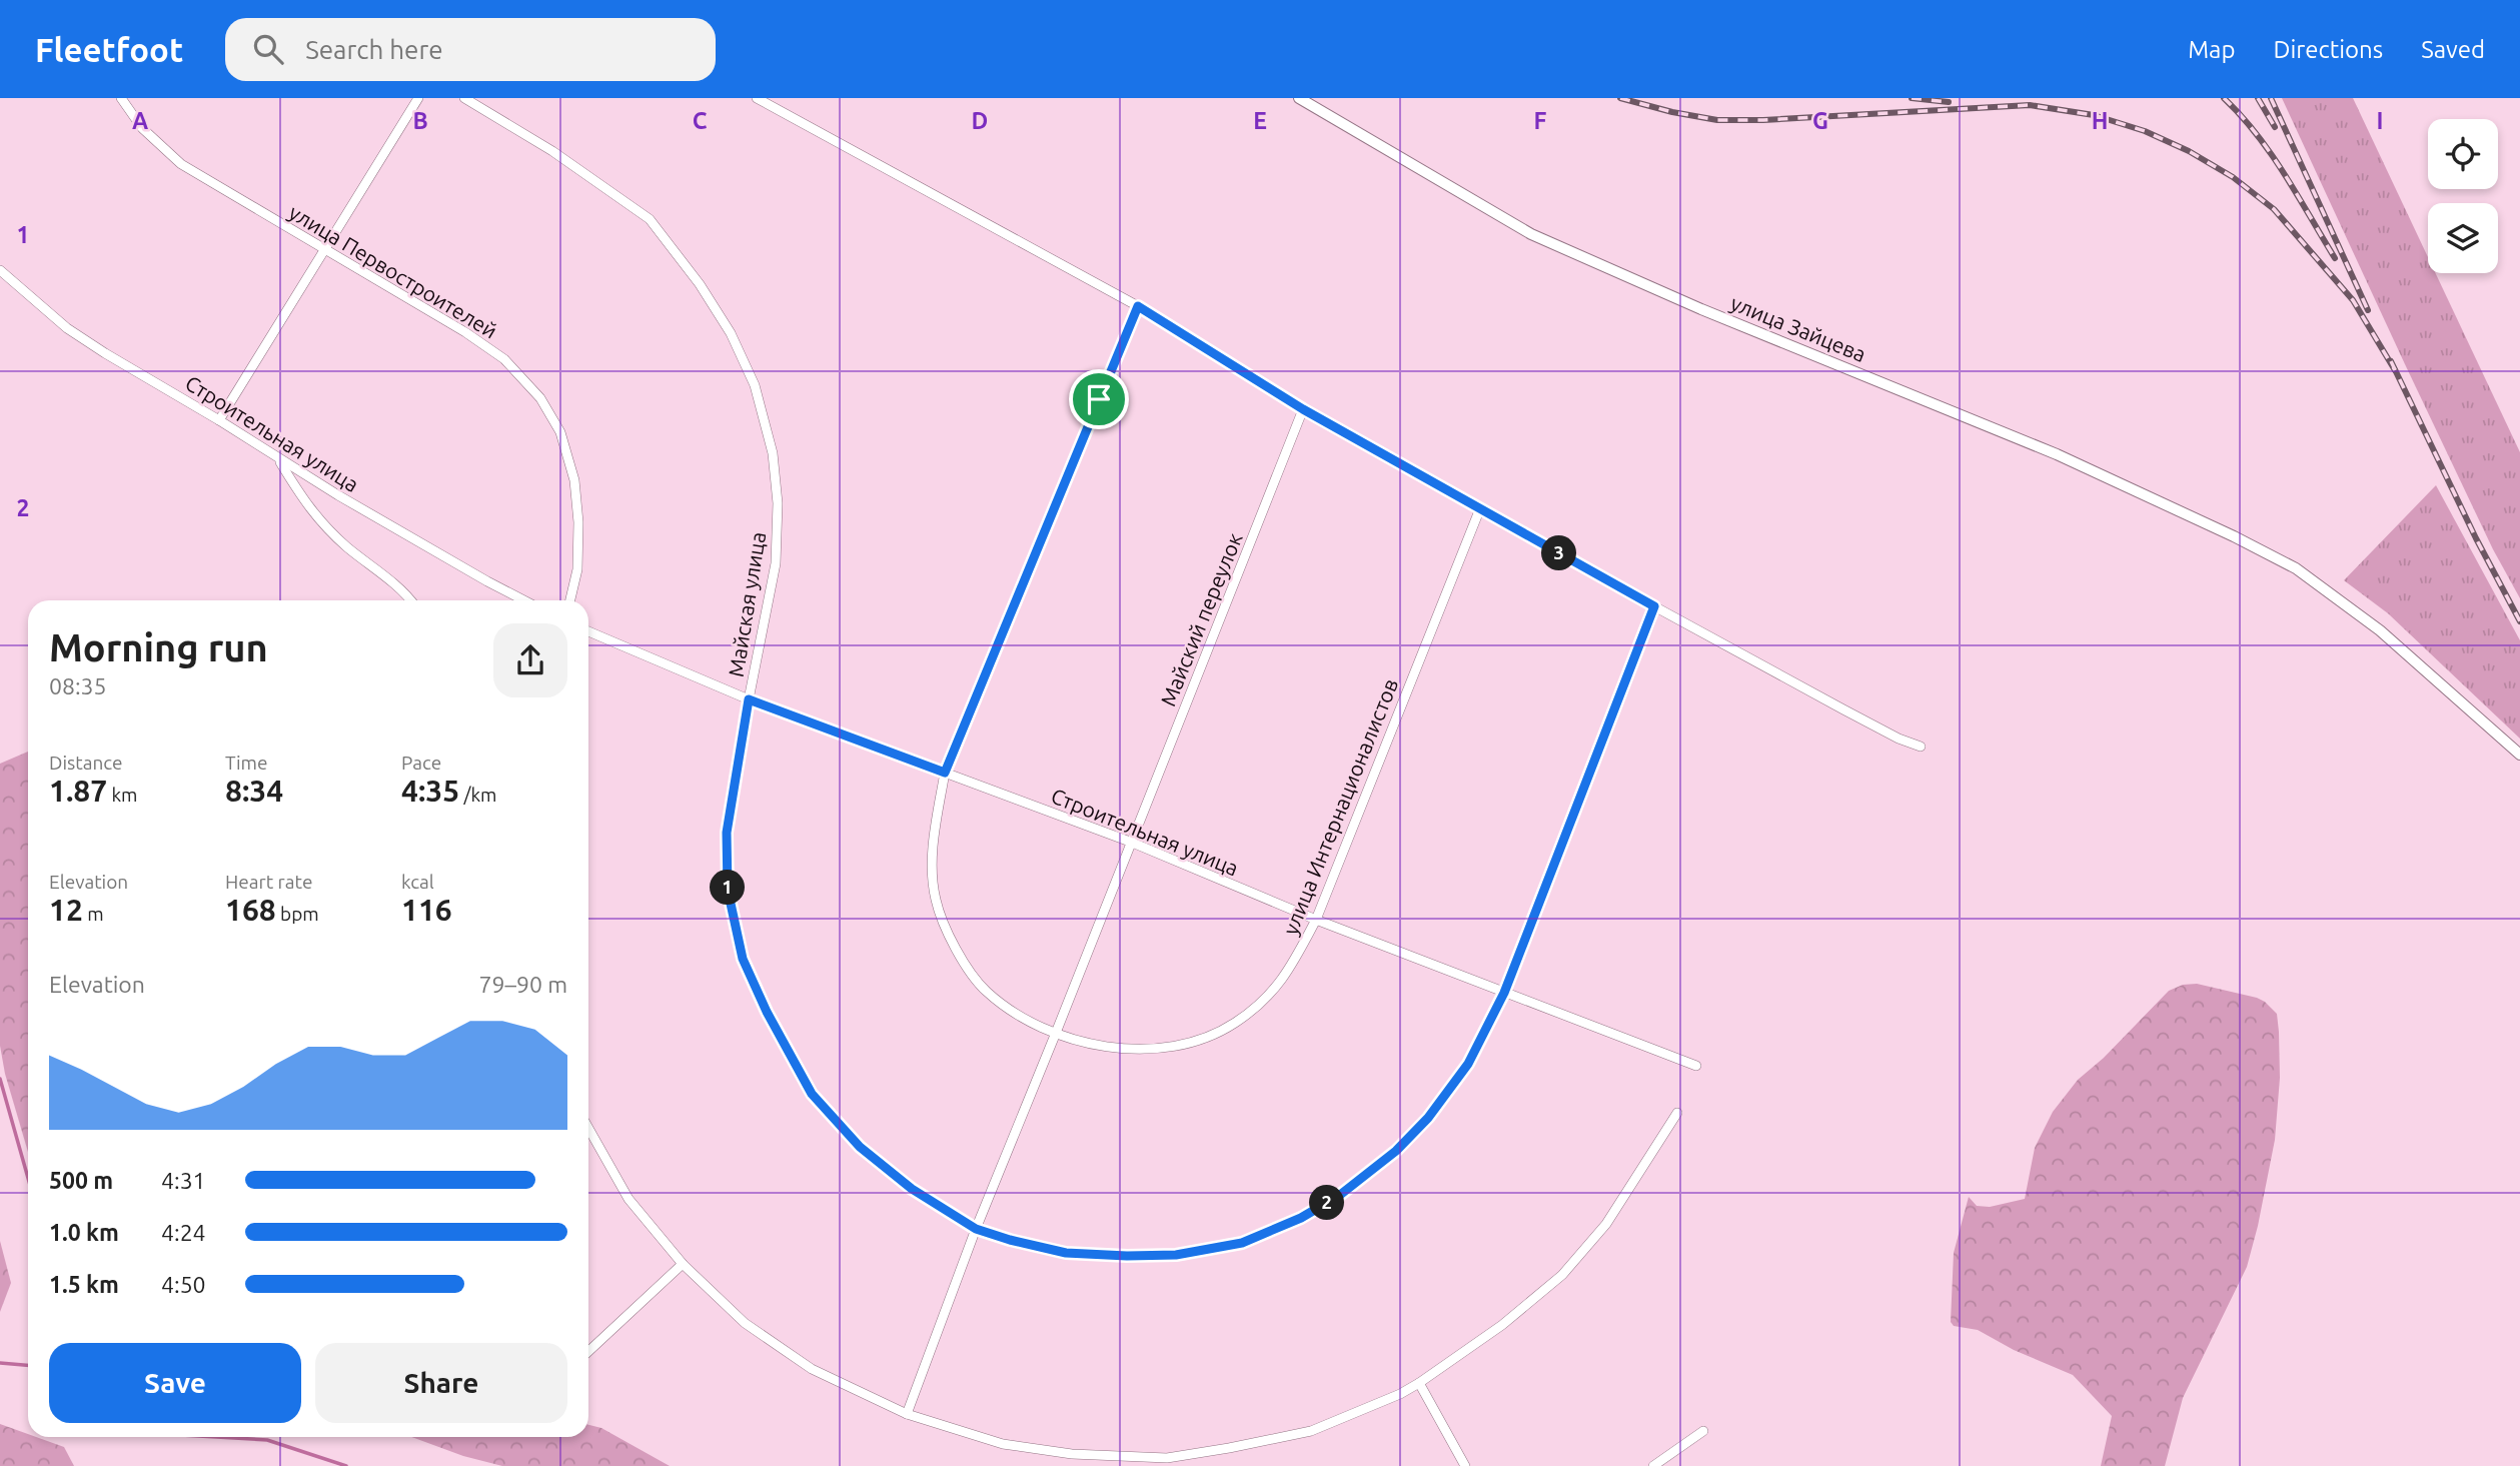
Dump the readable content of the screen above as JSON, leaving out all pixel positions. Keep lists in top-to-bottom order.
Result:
{
  "streets": {
    "street": [
      "улица Первостроителей",
      "улица Зайцева",
      "Строительная улица",
      "Майская улица",
      "Майский переулок",
      "улица Интернационалистов"
    ]
  },
  "crossings": [
    ["Строительная улица", "Майская улица"],
    ["Строительная улица", "Майский переулок"],
    ["Строительная улица", "улица Интернационалистов"],
    ["Майская улица", "Майский переулок"],
    ["Майский переулок", "улица Интернационалистов"]
  ],
  "page": {
    "header": "Fleetfoot",
    "search": "Search here",
    "nav": ["Map", "Directions", "Saved"],
    "pins": ["3", "1", "2"],
    "heading": ["Morning run", "08:35"],
    "stats": [
      ["Distance", "1.87 km"],
      ["Time", "8:34"],
      ["Pace", "4:35 /km"],
      ["Elevation", "12 m"],
      ["Heart rate", "168 bpm"],
      ["kcal", "116"]
    ],
    "chart": ["Elevation", "79–90 m"],
    "list": [
      {
        "name": "500 m",
        "note": "4:31"
      },
      {
        "name": "1.0 km",
        "note": "4:24"
      },
      {
        "name": "1.5 km",
        "note": "4:50"
      }
    ],
    "buttons": ["Save", "Share"]
  },
  "grid": {
    "columns": [
      "A",
      "B",
      "C",
      "D",
      "E",
      "F",
      "G",
      "H",
      "I"
    ],
    "rows": ["1", "2"]
  }
}
